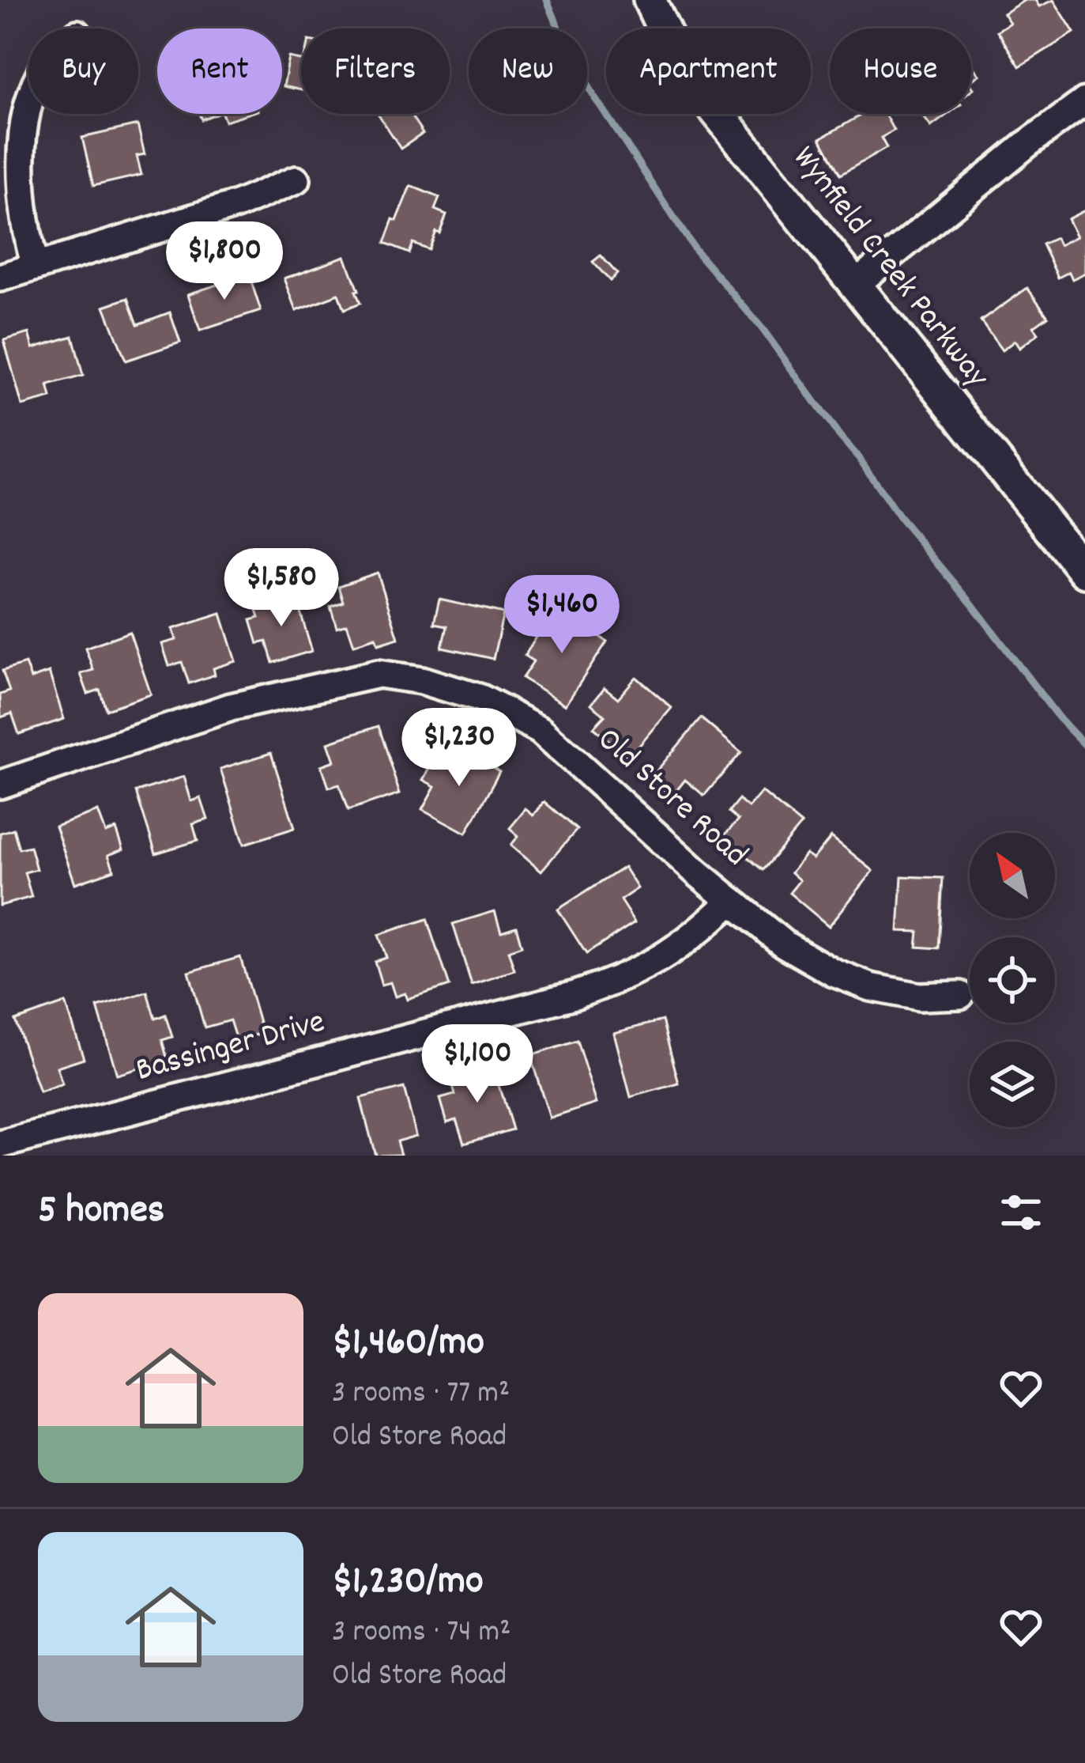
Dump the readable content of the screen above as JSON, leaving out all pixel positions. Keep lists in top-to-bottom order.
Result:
{
  "streets": {
    "street": ["Wynfield Creek Parkway", "Old Store Road", "Bassinger Drive"]
  },
  "crossings": [
    ["Old Store Road", "Bassinger Drive"]
  ],
  "north": "top left",
  "page": {
    "chip": [
      "Buy",
      "Rent",
      "Filters",
      "New",
      "Apartment",
      "House"
    ],
    "price": [
      "$1,800",
      "$1,580",
      "$1,460",
      "$1,230",
      "$1,100"
    ],
    "heading": "5 homes",
    "list": [
      {
        "name": "$1,460/mo",
        "note": "3 rooms · 77 m² · Old Store Road"
      },
      {
        "name": "$1,230/mo",
        "note": "3 rooms · 74 m² · Old Store Road"
      }
    ]
  }
}
